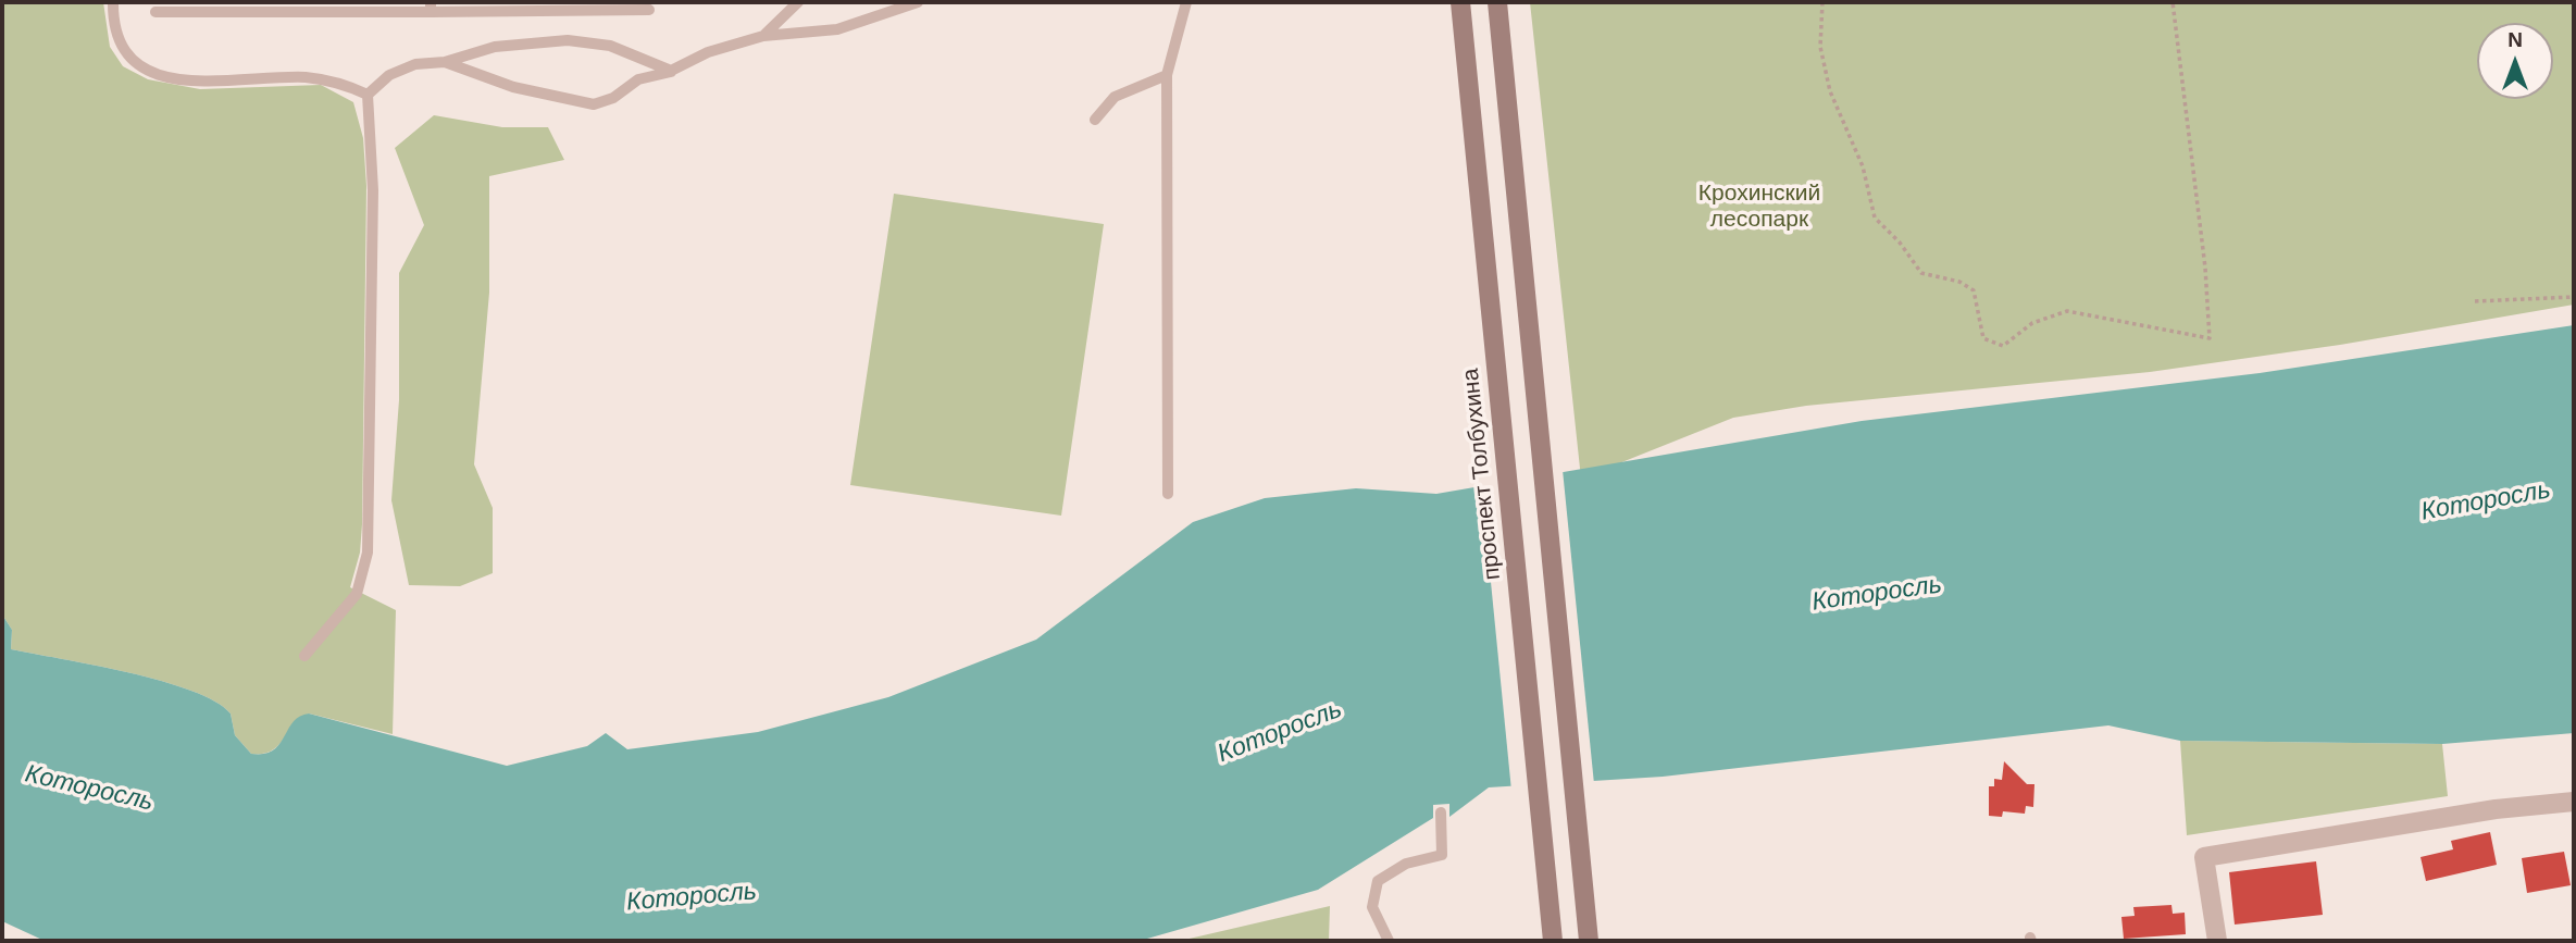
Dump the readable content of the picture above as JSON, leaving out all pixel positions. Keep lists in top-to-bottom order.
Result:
{
  "streets": {
    "main road": ["проспект Толбухина"]
  },
  "water": ["Которосль"],
  "parks": ["Крохинский лесопарк"],
  "north": "top"
}
